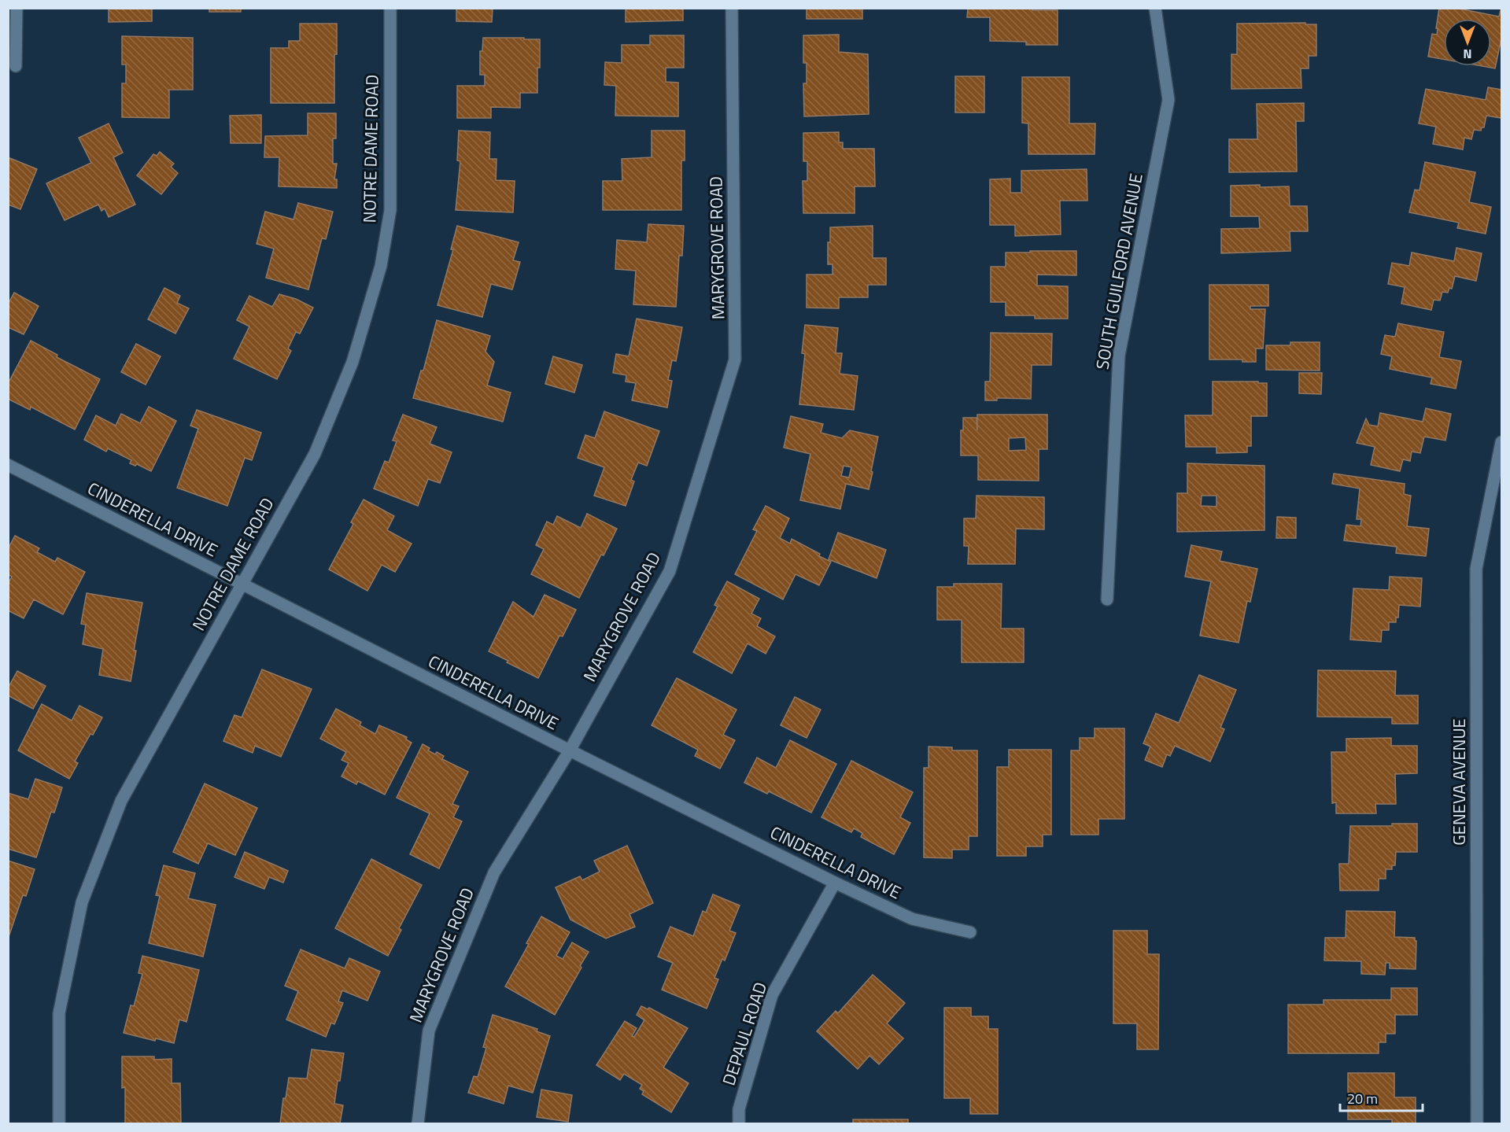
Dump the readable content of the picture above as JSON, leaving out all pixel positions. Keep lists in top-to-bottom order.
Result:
{
  "streets": {
    "street": [
      "NOTRE DAME ROAD",
      "MARYGROVE ROAD",
      "SOUTH GUILFORD AVENUE",
      "CINDERELLA DRIVE",
      "GENEVA AVENUE",
      "DEPAUL ROAD"
    ]
  },
  "crossings": [
    ["NOTRE DAME ROAD", "CINDERELLA DRIVE"],
    ["MARYGROVE ROAD", "CINDERELLA DRIVE"],
    ["CINDERELLA DRIVE", "DEPAUL ROAD"]
  ],
  "scale_bar": "20 m",
  "north": "bottom"
}
